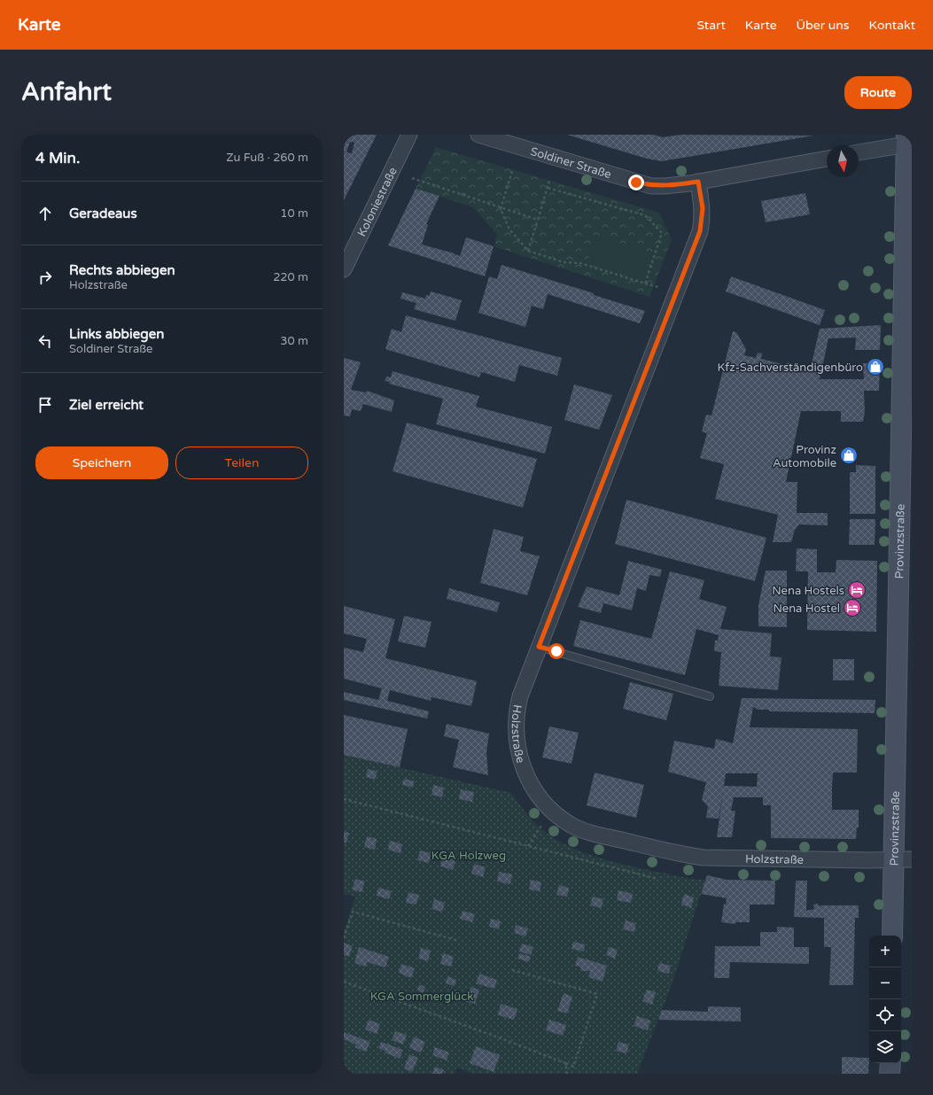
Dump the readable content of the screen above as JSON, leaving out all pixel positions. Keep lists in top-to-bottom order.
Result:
{
  "streets": {
    "main road": ["Provinzstraße"],
    "street": ["Soldiner Straße", "Koloniestraße", "Holzstraße"]
  },
  "crossings": [
    ["Soldiner Straße", "Holzstraße"],
    ["Provinzstraße", "Holzstraße"]
  ],
  "parks": ["KGA Holzweg", "KGA Sommerglück"],
  "places": {
    "shop": ["Kfz-Sachverständigenbüro", "Provinz Automobile"],
    "hotel": ["Nena Hostels", "Nena Hostel"]
  },
  "north": "bottom",
  "page": {
    "header": "Karte",
    "nav": [
      "Start",
      "Karte",
      "Über uns",
      "Kontakt"
    ],
    "buttons": [
      "Route",
      ["Speichern", "Teilen"]
    ],
    "title": "Anfahrt",
    "heading": ["4 Min.", "Zu Fuß · 260 m"],
    "list": [
      ["Geradeaus", "10 m"],
      ["Rechts abbiegen", "Holzstraße", "220 m"],
      ["Links abbiegen", "Soldiner Straße", "30 m"],
      "Ziel erreicht"
    ],
    "map_buttons": ["+", "−"]
  }
}
